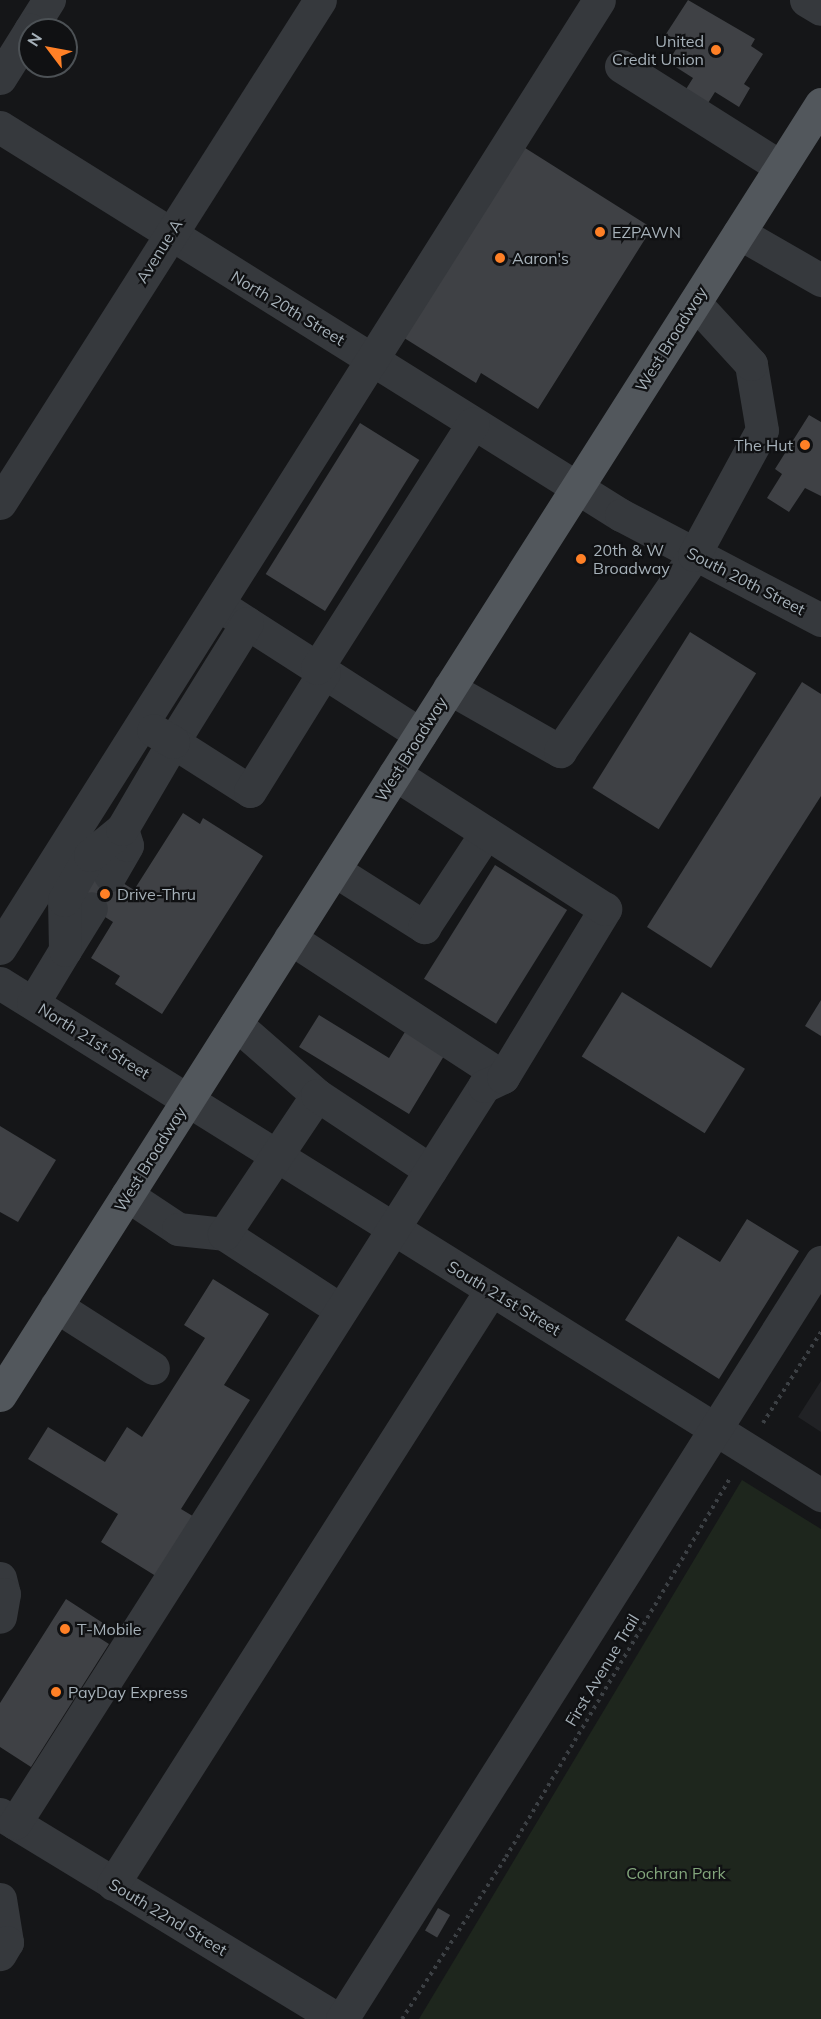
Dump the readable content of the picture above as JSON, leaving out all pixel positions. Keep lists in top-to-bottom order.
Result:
{
  "streets": {
    "main road": ["West Broadway"],
    "street": [
      "Avenue A",
      "North 20th Street",
      "South 20th Street",
      "North 21st Street",
      "South 21st Street",
      "South 22nd Street"
    ],
    "path": ["First Avenue Trail"]
  },
  "crossings": [
    ["Avenue A", "North 20th Street"],
    ["North 20th Street", "West Broadway"],
    ["North 20th Street", "South 20th Street"],
    ["West Broadway", "South 20th Street"],
    ["West Broadway", "North 21st Street"],
    ["West Broadway", "South 21st Street"],
    ["North 21st Street", "South 21st Street"],
    ["South 21st Street", "First Avenue Trail"]
  ],
  "parks": ["Cochran Park"],
  "places": [
    "United Credit Union",
    "EZPAWN",
    "Aaron's",
    "The Hut",
    "20th & W Broadway",
    "Drive-Thru",
    "T-Mobile",
    "PayDay Express"
  ],
  "north": "top left"
}
